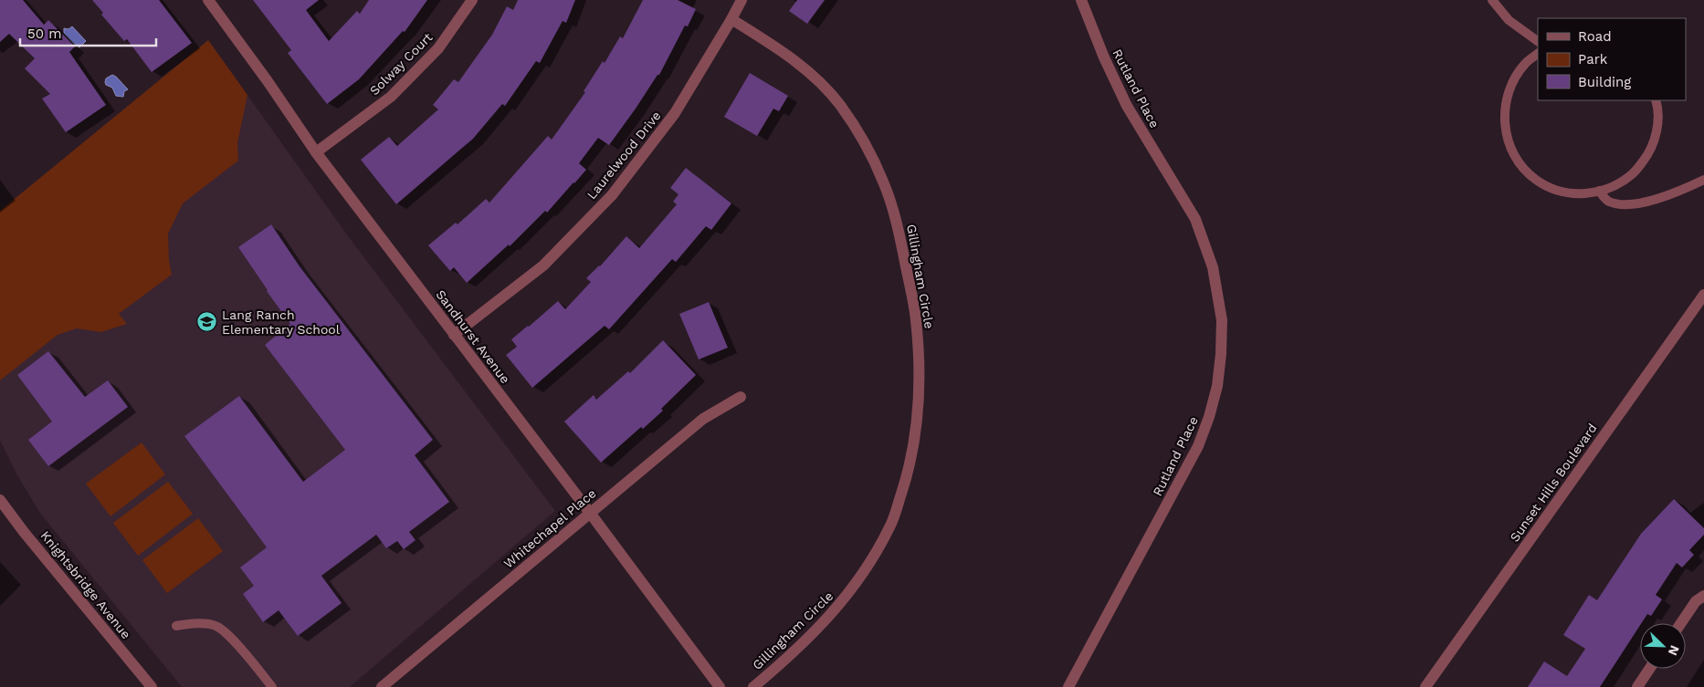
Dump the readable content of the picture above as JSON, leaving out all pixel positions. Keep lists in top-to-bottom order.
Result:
{
  "streets": {
    "street": [
      "Solway Court",
      "Rutland Place",
      "Laurelwood Drive",
      "Gillingham Circle",
      "Sandhurst Avenue",
      "Sunset Hills Boulevard",
      "Whitechapel Place",
      "Knightsbridge Avenue"
    ]
  },
  "crossings": [
    ["Solway Court", "Sandhurst Avenue"],
    ["Laurelwood Drive", "Gillingham Circle"],
    ["Laurelwood Drive", "Sandhurst Avenue"],
    ["Sandhurst Avenue", "Whitechapel Place"]
  ],
  "places": {
    "school or university": ["Lang Ranch Elementary School"]
  },
  "legend": ["Road", "Park", "Building"],
  "scale_bar": "50 m",
  "north": "bottom right"
}
